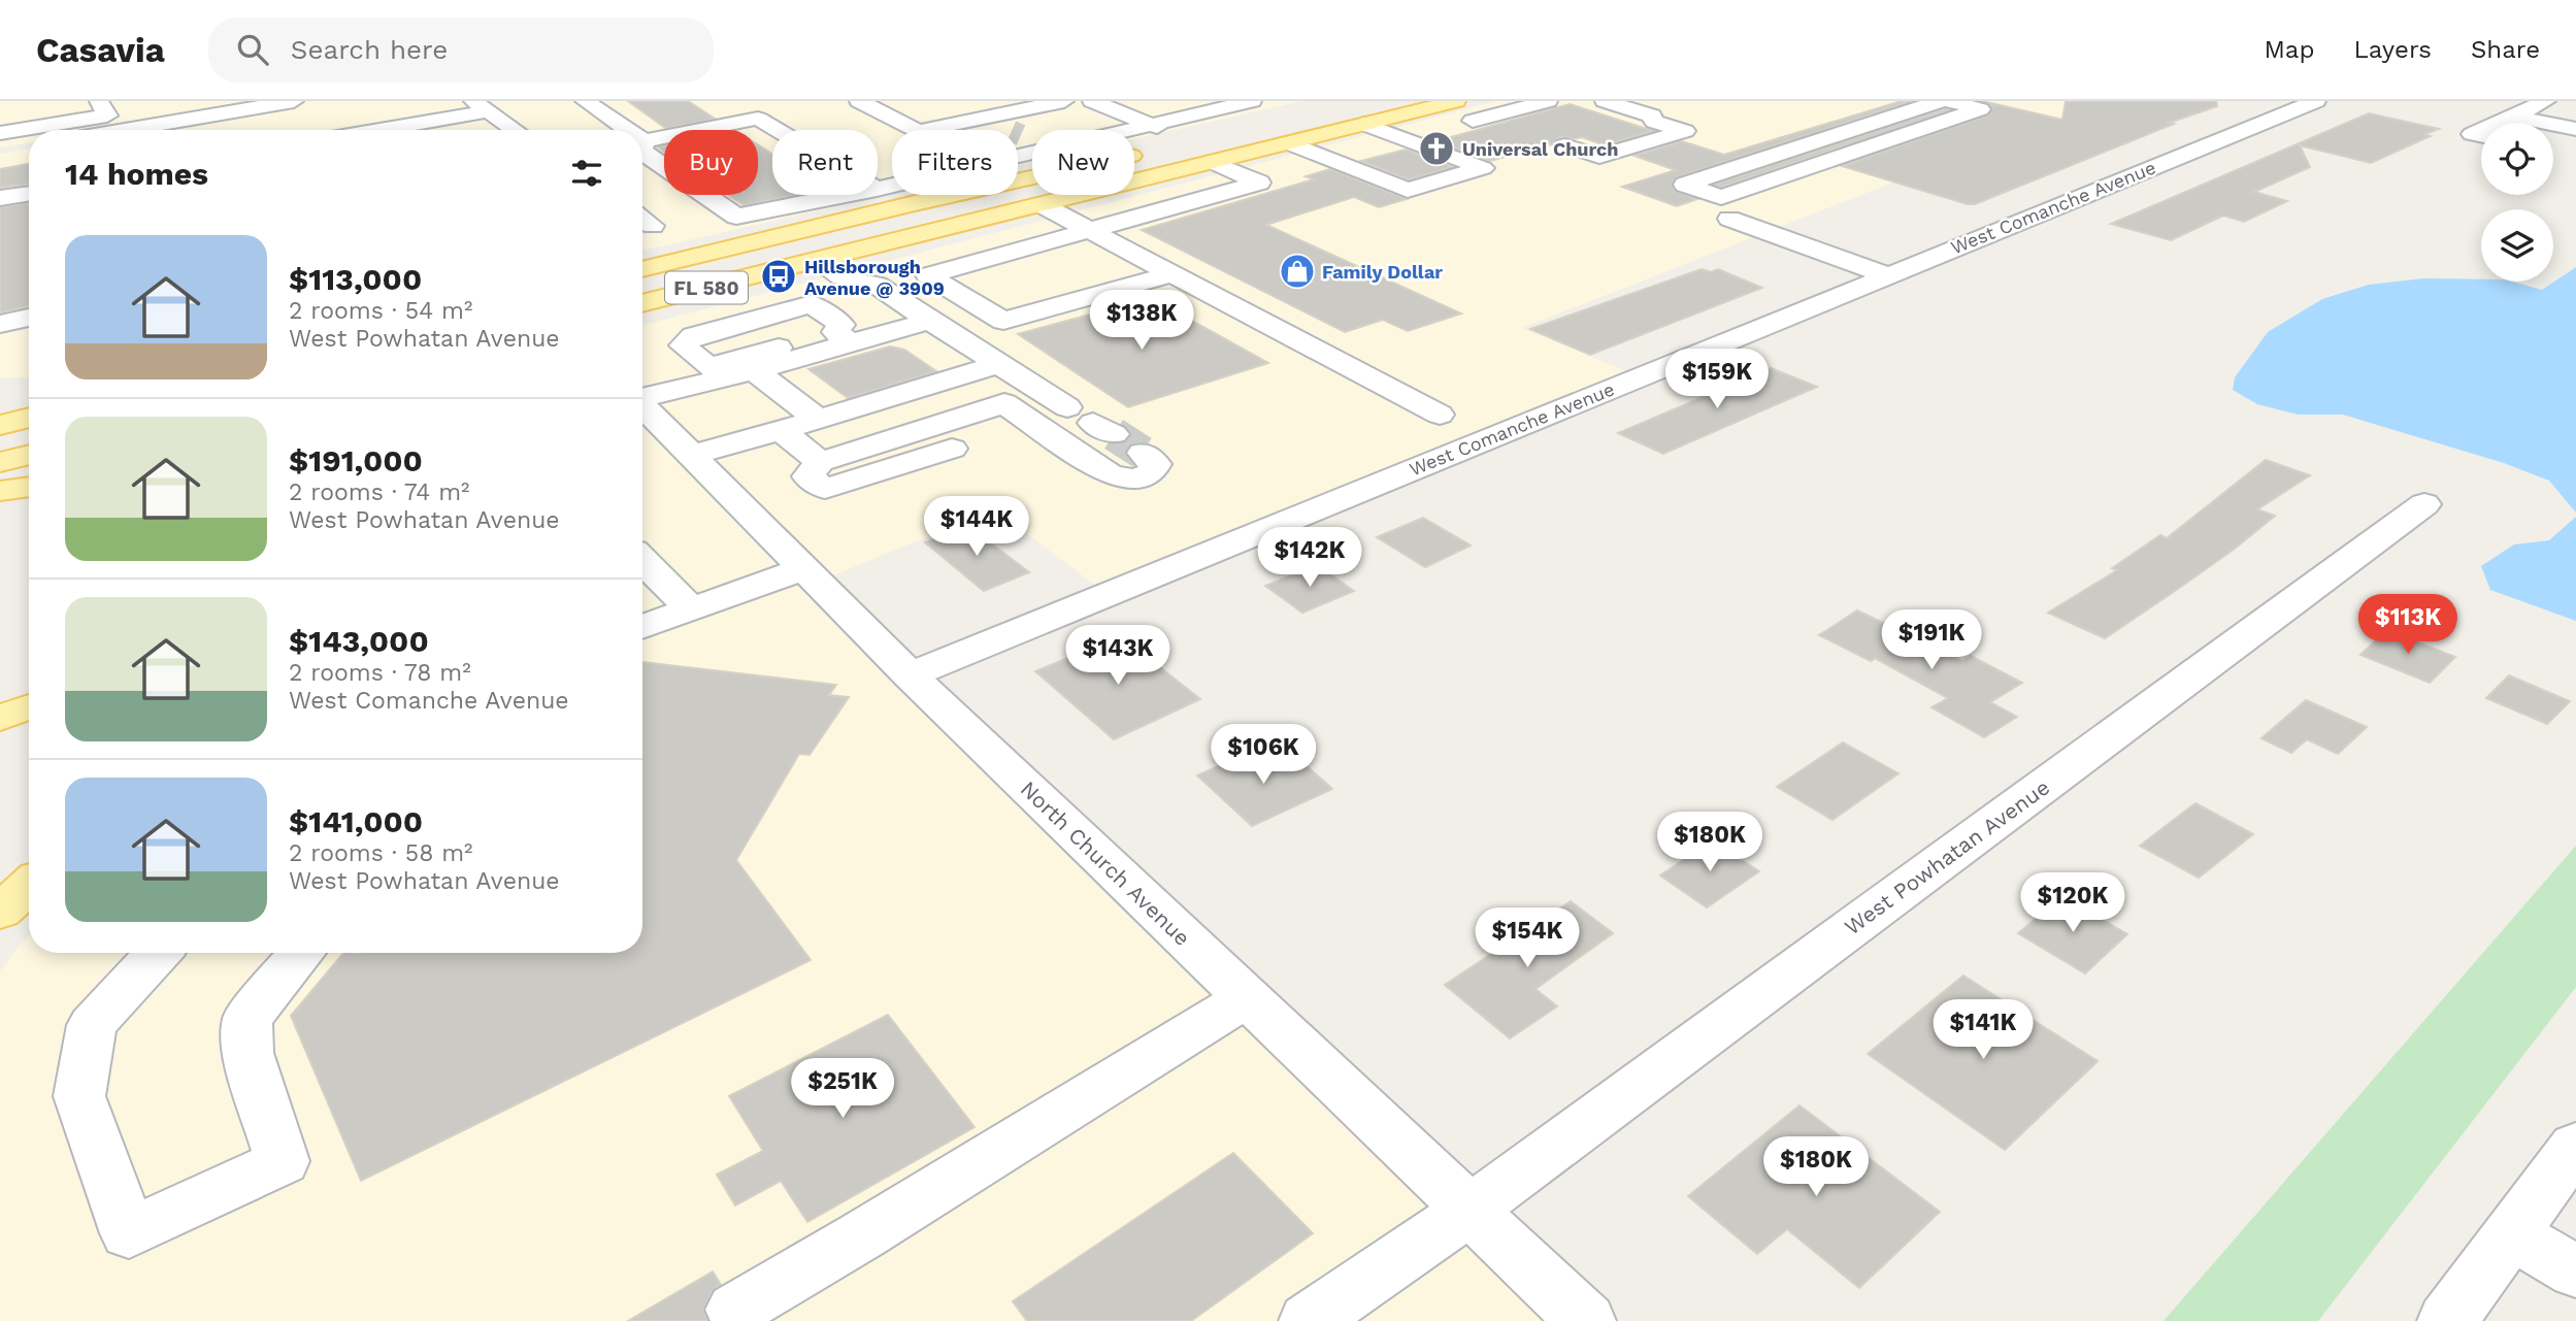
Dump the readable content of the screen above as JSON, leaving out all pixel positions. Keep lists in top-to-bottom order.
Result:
{
  "streets": {
    "main road": ["FL 580"],
    "street": ["West Comanche Avenue", "West Powhatan Avenue", "North Church Avenue"]
  },
  "crossings": [
    ["West Comanche Avenue", "North Church Avenue"],
    ["West Powhatan Avenue", "North Church Avenue"]
  ],
  "places": {
    "church": ["Universal Church"],
    "shop": ["Family Dollar"],
    "bus stop": ["Hillsborough Avenue @ 3909"]
  },
  "page": {
    "header": "Casavia",
    "search": "Search here",
    "nav": ["Map", "Layers", "Share"],
    "chip": [
      "Buy",
      "Rent",
      "Filters",
      "New"
    ],
    "heading": "14 homes",
    "list": [
      {
        "name": "$113,000",
        "note": "2 rooms · 54 m² · West Powhatan Avenue"
      },
      {
        "name": "$191,000",
        "note": "2 rooms · 74 m² · West Powhatan Avenue"
      },
      {
        "name": "$143,000",
        "note": "2 rooms · 78 m² · West Comanche Avenue"
      },
      {
        "name": "$141,000",
        "note": "2 rooms · 58 m² · West Powhatan Avenue"
      }
    ],
    "price": [
      "$138K",
      "$159K",
      "$144K",
      "$142K",
      "$113K",
      "$191K",
      "$143K",
      "$106K",
      "$180K",
      "$120K",
      "$154K",
      "$141K",
      "$251K",
      "$180K"
    ]
  }
}
